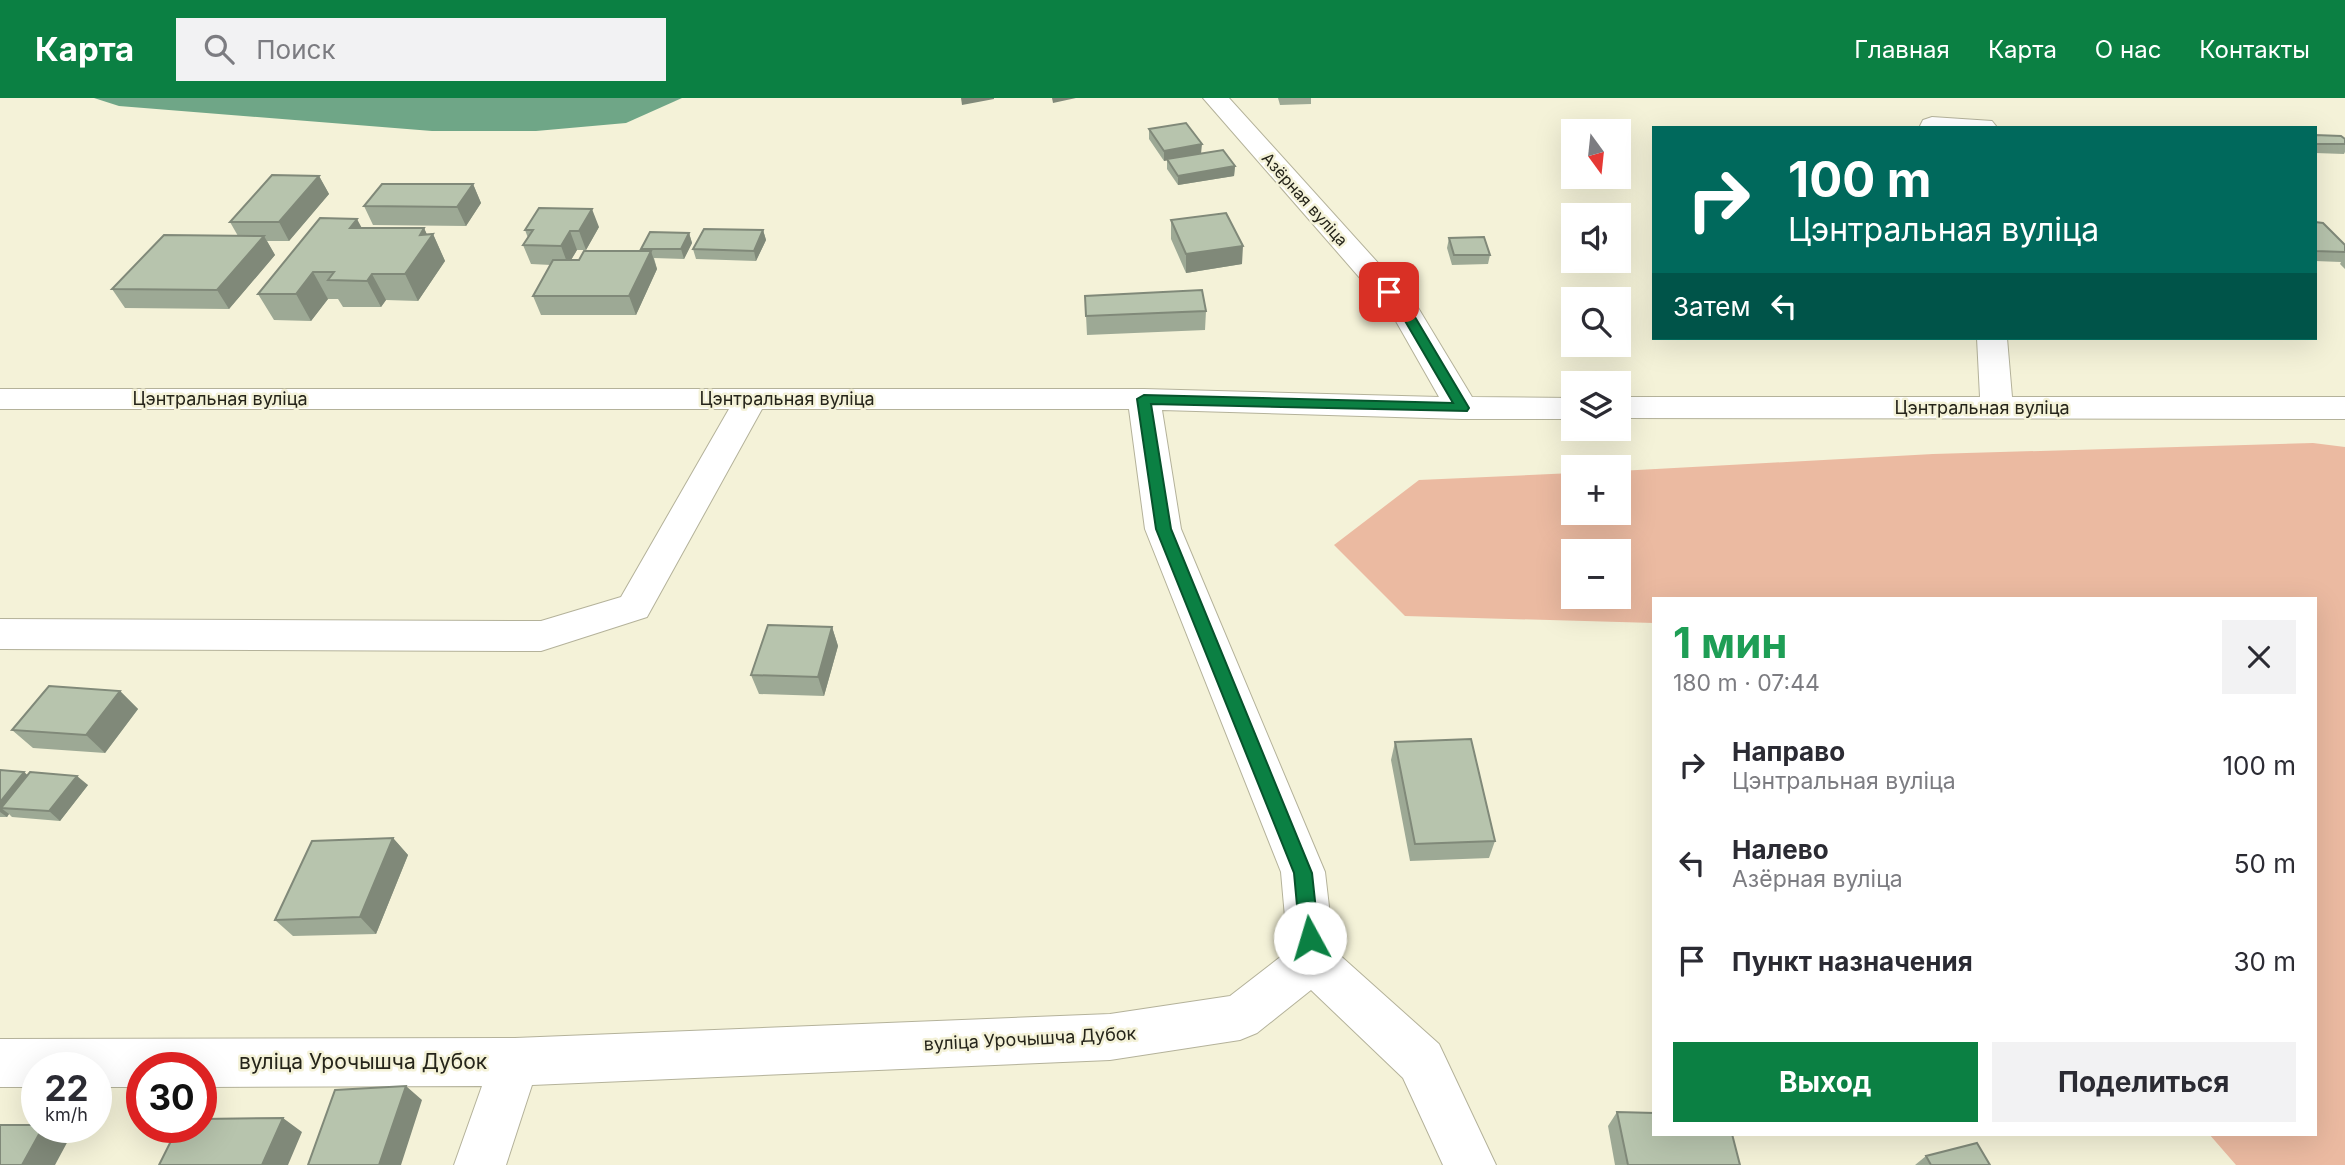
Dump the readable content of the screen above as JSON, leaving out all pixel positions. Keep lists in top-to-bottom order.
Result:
{
  "streets": {
    "street": ["Азёрная вуліца", "Цэнтральная вуліца", "вуліца Урочышча Дубок"]
  },
  "crossings": [
    ["Азёрная вуліца", "Цэнтральная вуліца"]
  ],
  "north": "bottom",
  "page": {
    "header": "Карта",
    "search": "Поиск",
    "nav": [
      "Главная",
      "Карта",
      "О нас",
      "Контакты"
    ],
    "map_buttons": ["+", "−"],
    "turn": ["100 m", "Цэнтральная вуліца"],
    "then": "Затем",
    "heading": ["1 мин", "180 m · 07:44"],
    "list": [
      {
        "name": "Направо",
        "note": "Цэнтральная вуліца",
        "value": "100 m"
      },
      {
        "name": "Налево",
        "note": "Азёрная вуліца",
        "value": "50 m"
      },
      {
        "name": "Пункт назначения",
        "value": "30 m"
      }
    ],
    "buttons": ["Выход", "Поделиться"],
    "speed": "22 km/h",
    "limit": "30"
  }
}
